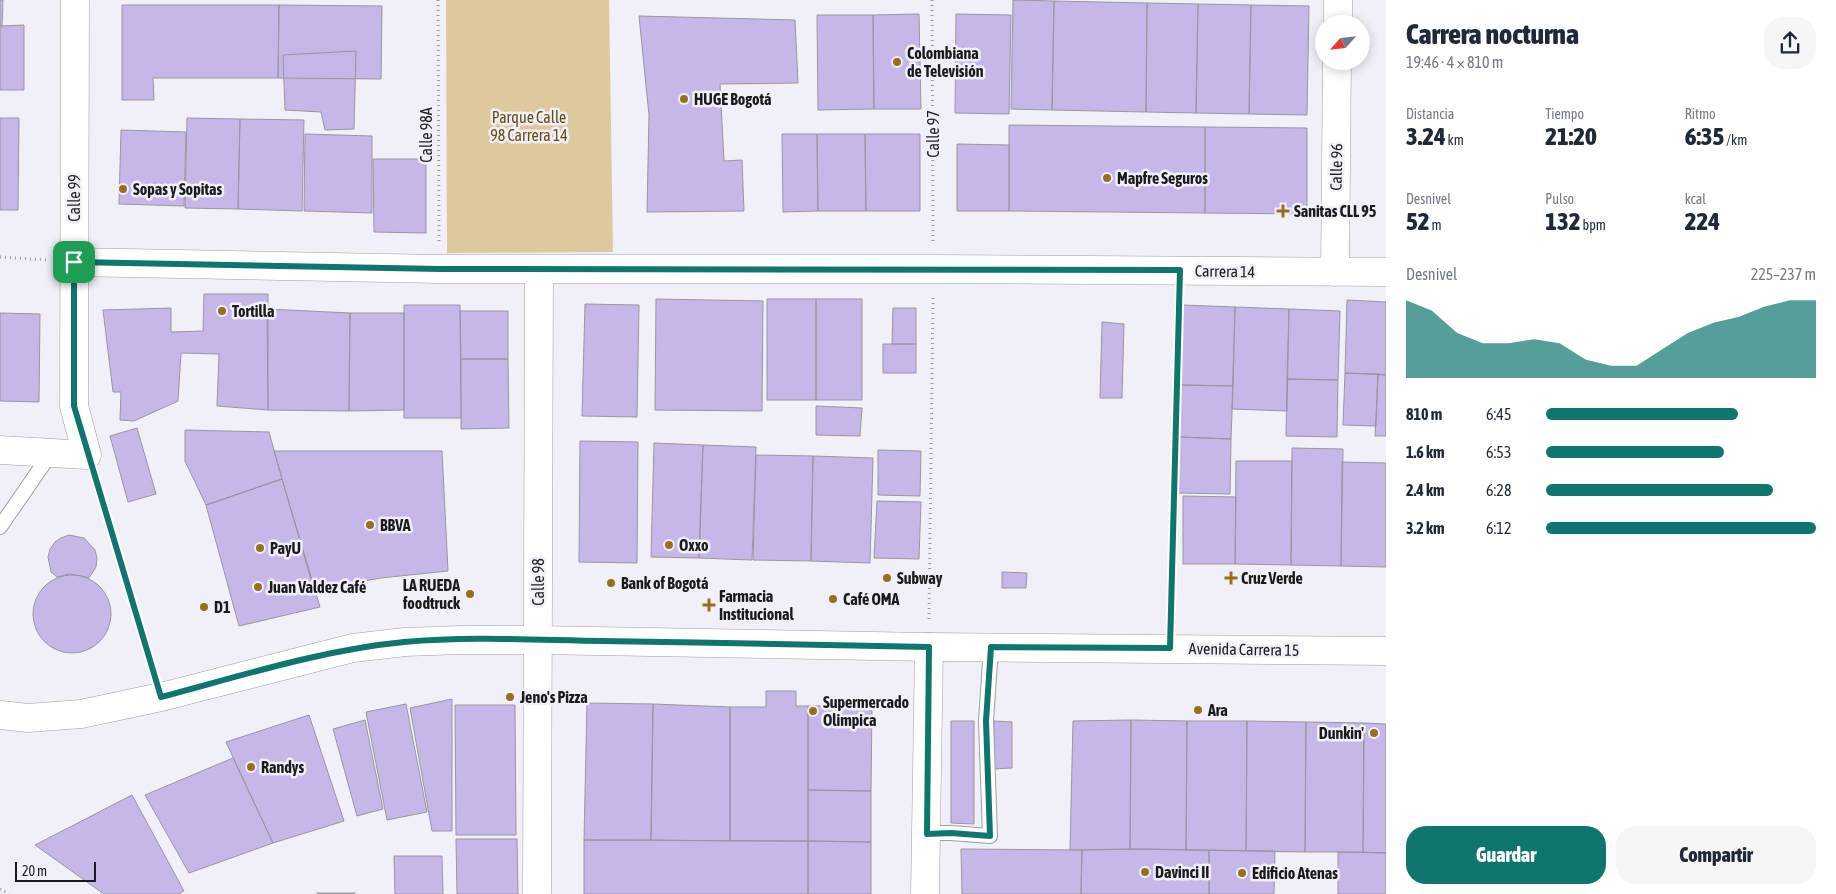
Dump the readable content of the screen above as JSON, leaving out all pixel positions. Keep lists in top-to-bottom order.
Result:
{
  "streets": {
    "street": [
      "Calle 96",
      "Calle 99",
      "Carrera 14",
      "Calle 98",
      "Avenida Carrera 15"
    ],
    "path": ["Calle 97", "Calle 98A"]
  },
  "crossings": [
    ["Calle 97", "Carrera 14"],
    ["Calle 97", "Avenida Carrera 15"],
    ["Calle 98A", "Carrera 14"],
    ["Calle 96", "Carrera 14"],
    ["Calle 99", "Carrera 14"],
    ["Carrera 14", "Calle 98"],
    ["Calle 98", "Avenida Carrera 15"]
  ],
  "parks": ["Parque Calle 98 Carrera 14"],
  "places": {
    "other": [
      "Colombiana de Televisión",
      "HUGE Bogotá",
      "Mapfre Seguros",
      "Sopas y Sopitas",
      "Tortilla",
      "BBVA",
      "Oxxo",
      "PayU",
      "Subway",
      "Bank of Bogotá",
      "Juan Valdez Café",
      "LA RUEDA foodtruck",
      "Café OMA",
      "D1",
      "Jeno's Pizza",
      "Ara",
      "Supermercado Olimpica",
      "Dunkin'",
      "Randys",
      "Davinci II",
      "Edificio Atenas"
    ],
    "health": ["Sanitas CLL 95", "Cruz Verde", "Farmacia Institucional"]
  },
  "scale_bar": "20 m",
  "north": "bottom left",
  "page": {
    "heading": ["Carrera nocturna", "19:46 · 4 × 810 m"],
    "stats": [
      ["Distancia", "3.24 km"],
      ["Tiempo", "21:20"],
      ["Ritmo", "6:35 /km"],
      ["Desnivel", "52 m"],
      ["Pulso", "132 bpm"],
      ["kcal", "224"]
    ],
    "chart": ["Desnivel", "225–237 m"],
    "list": [
      {
        "name": "810 m",
        "note": "6:45"
      },
      {
        "name": "1.6 km",
        "note": "6:53"
      },
      {
        "name": "2.4 km",
        "note": "6:28"
      },
      {
        "name": "3.2 km",
        "note": "6:12"
      }
    ],
    "buttons": ["Guardar", "Compartir"],
    "scale": "20 m"
  }
}
